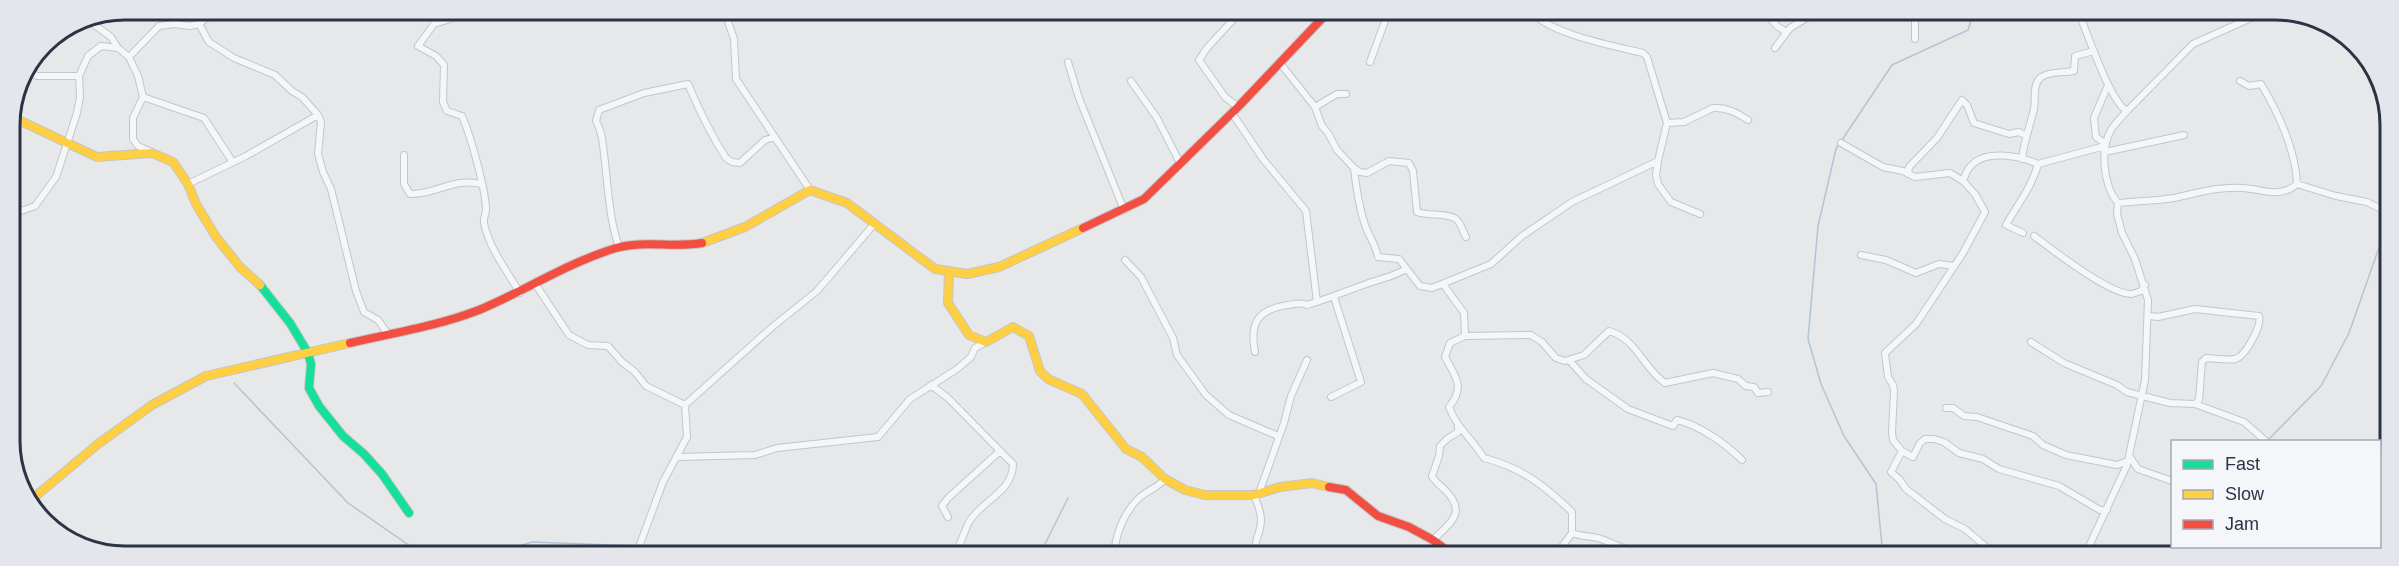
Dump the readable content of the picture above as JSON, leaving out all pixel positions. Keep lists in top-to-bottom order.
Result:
{
  "legend": ["Fast", "Slow", "Jam"]
}
